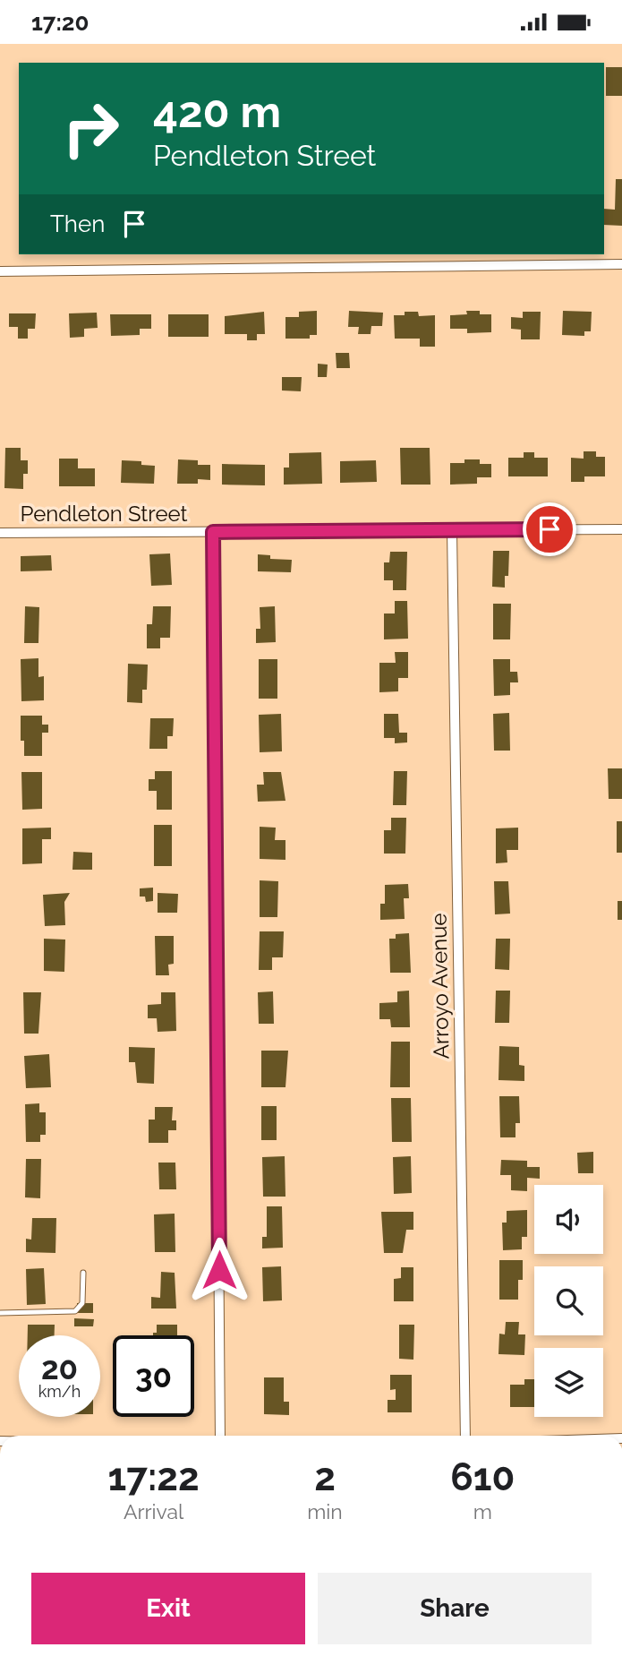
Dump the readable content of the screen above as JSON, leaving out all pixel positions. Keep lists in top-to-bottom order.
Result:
{
  "streets": {
    "street": ["Pendleton Street", "Arroyo Avenue"]
  },
  "crossings": [
    ["Pendleton Street", "Arroyo Avenue"]
  ],
  "page": {
    "status": "17:20",
    "turn": ["420 m", "Pendleton Street"],
    "then": "Then",
    "speed": "20 km/h",
    "limit": "30",
    "eta": [
      "17:22",
      "Arrival",
      "2",
      "min",
      "610",
      "m"
    ],
    "buttons": ["Exit", "Share"]
  }
}
